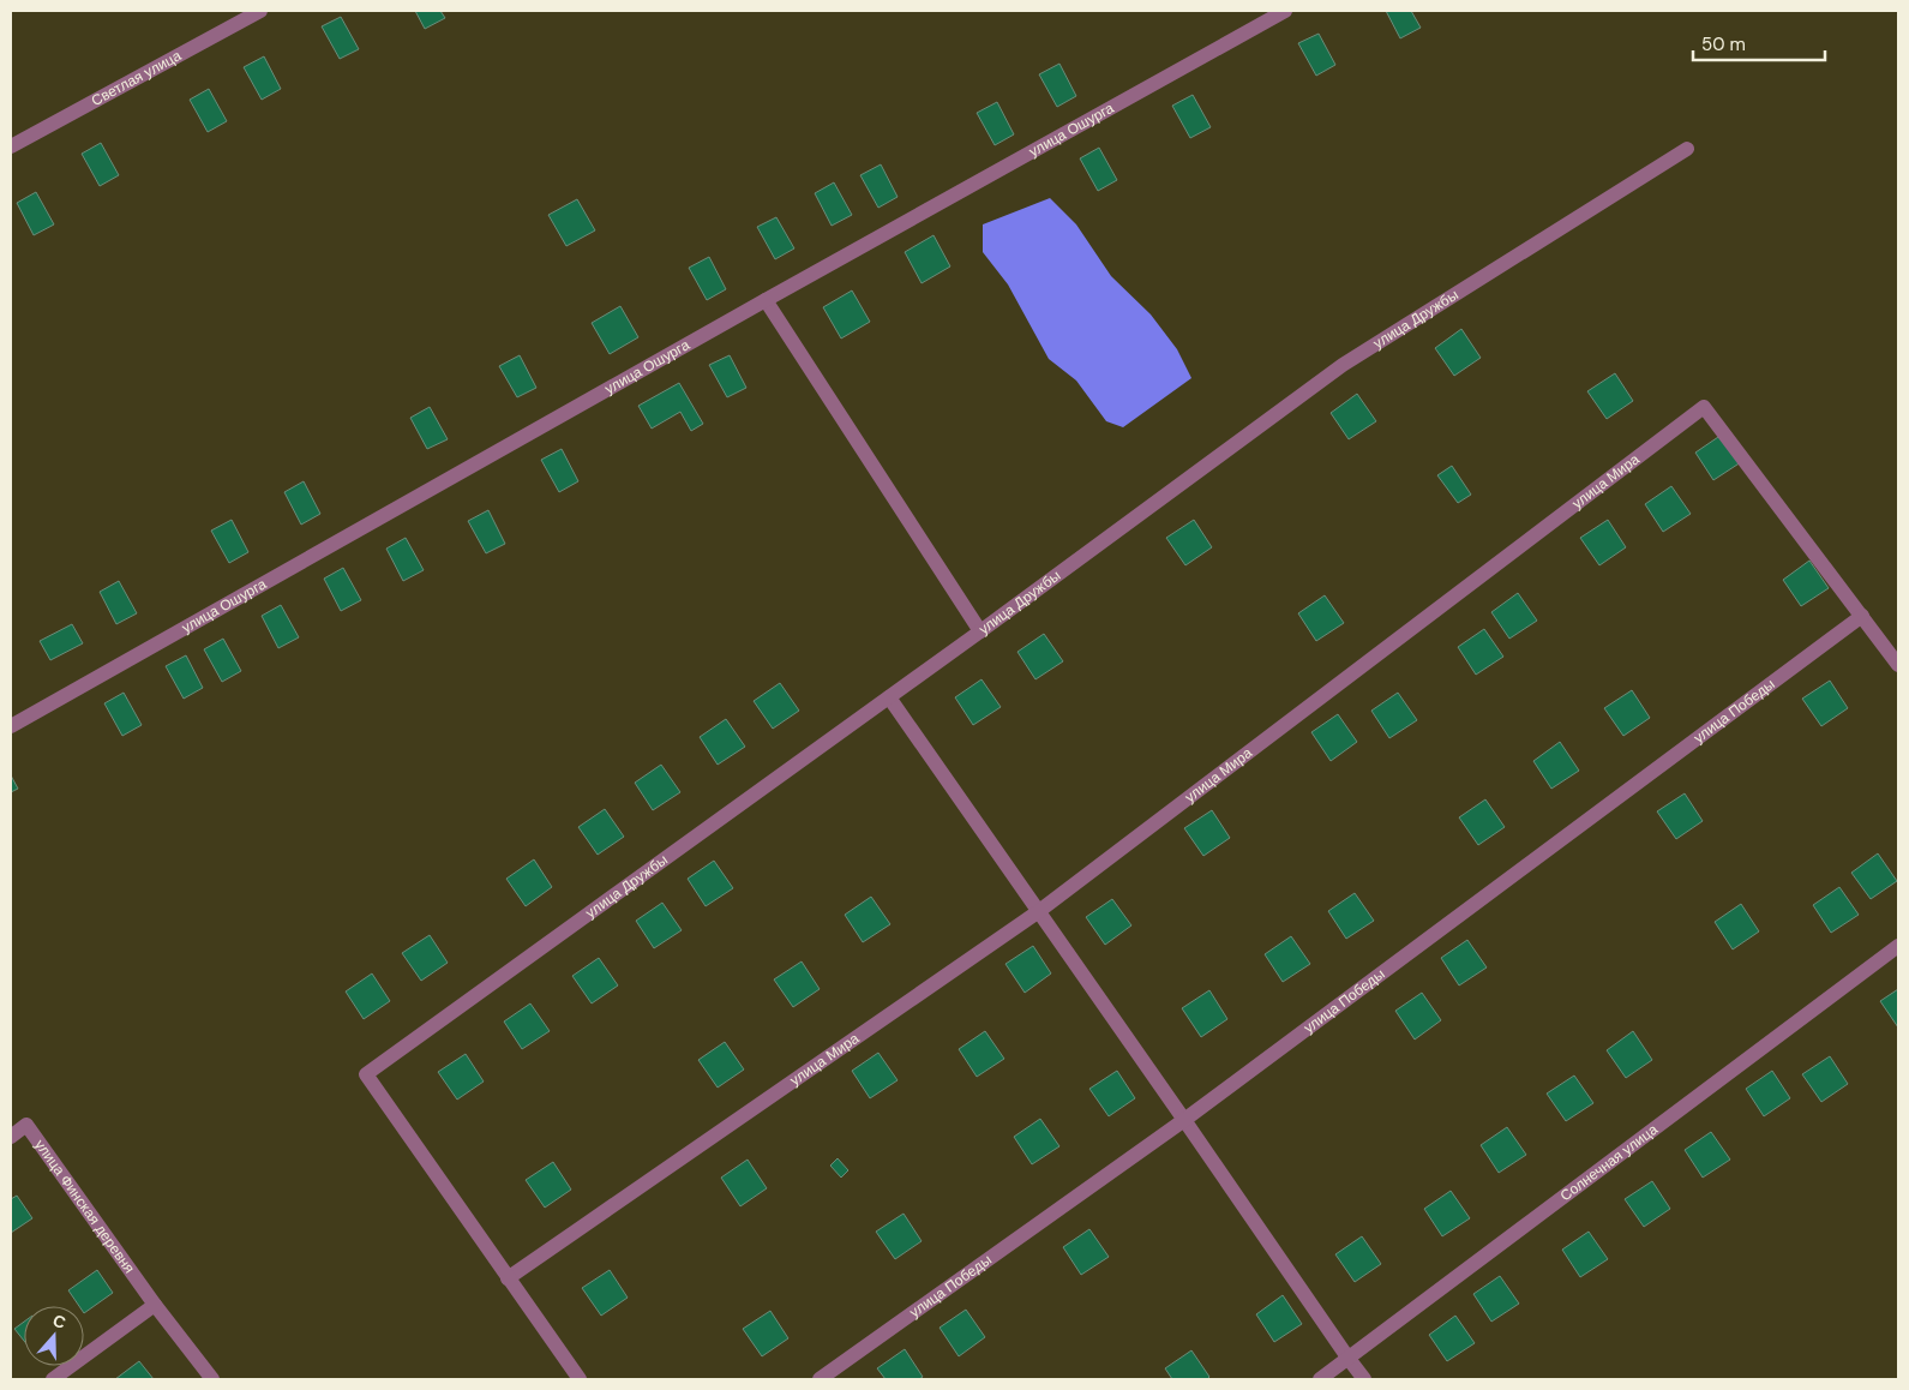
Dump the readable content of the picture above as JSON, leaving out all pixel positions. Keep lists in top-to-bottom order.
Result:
{
  "streets": {
    "street": [
      "Светлая улица",
      "улица Ошурга",
      "улица Дружбы",
      "улица Мира",
      "улица Победы",
      "Солнечная улица",
      "улица Финская деревня"
    ]
  },
  "crossings": [
    ["улица Дружбы", "улица Мира"],
    ["улица Мира", "улица Победы"]
  ],
  "scale_bar": "50 m",
  "north": "top"
}
